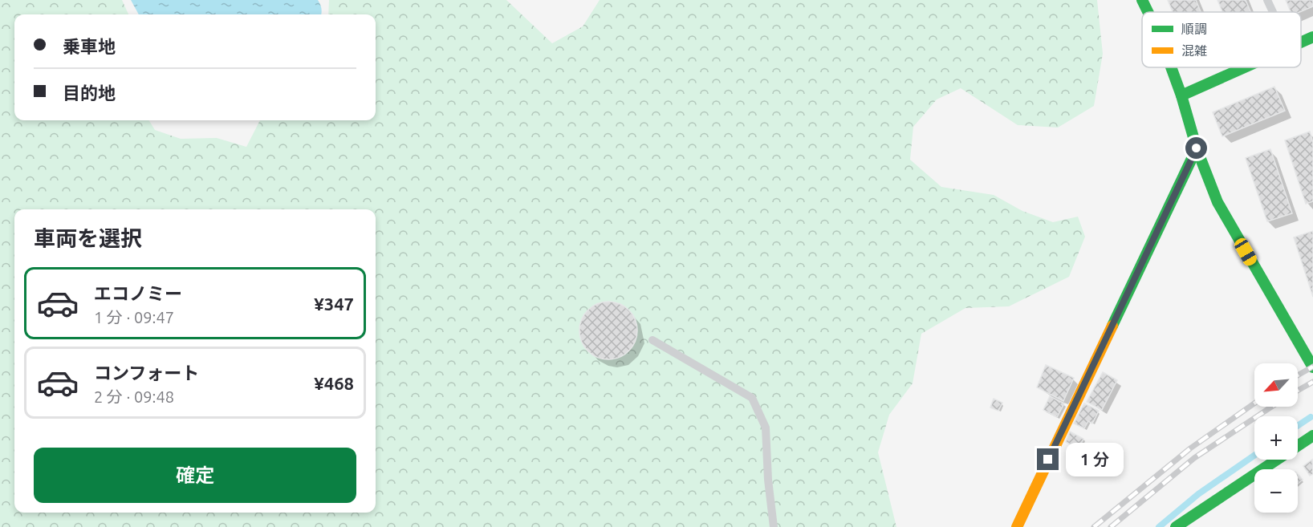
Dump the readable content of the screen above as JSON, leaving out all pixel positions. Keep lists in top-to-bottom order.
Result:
{
  "legend": ["順調", "混雑"],
  "north": "bottom left",
  "page": {
    "banner": ["乗車地", "目的地"],
    "heading": "車両を選択",
    "list": [
      {
        "name": "エコノミー",
        "note": "1 分 · 09:47",
        "value": "¥347"
      },
      {
        "name": "コンフォート",
        "note": "2 分 · 09:48",
        "value": "¥468"
      }
    ],
    "map_buttons": ["+", "−"],
    "buttons": "確定",
    "bubble": "1 分"
  }
}
